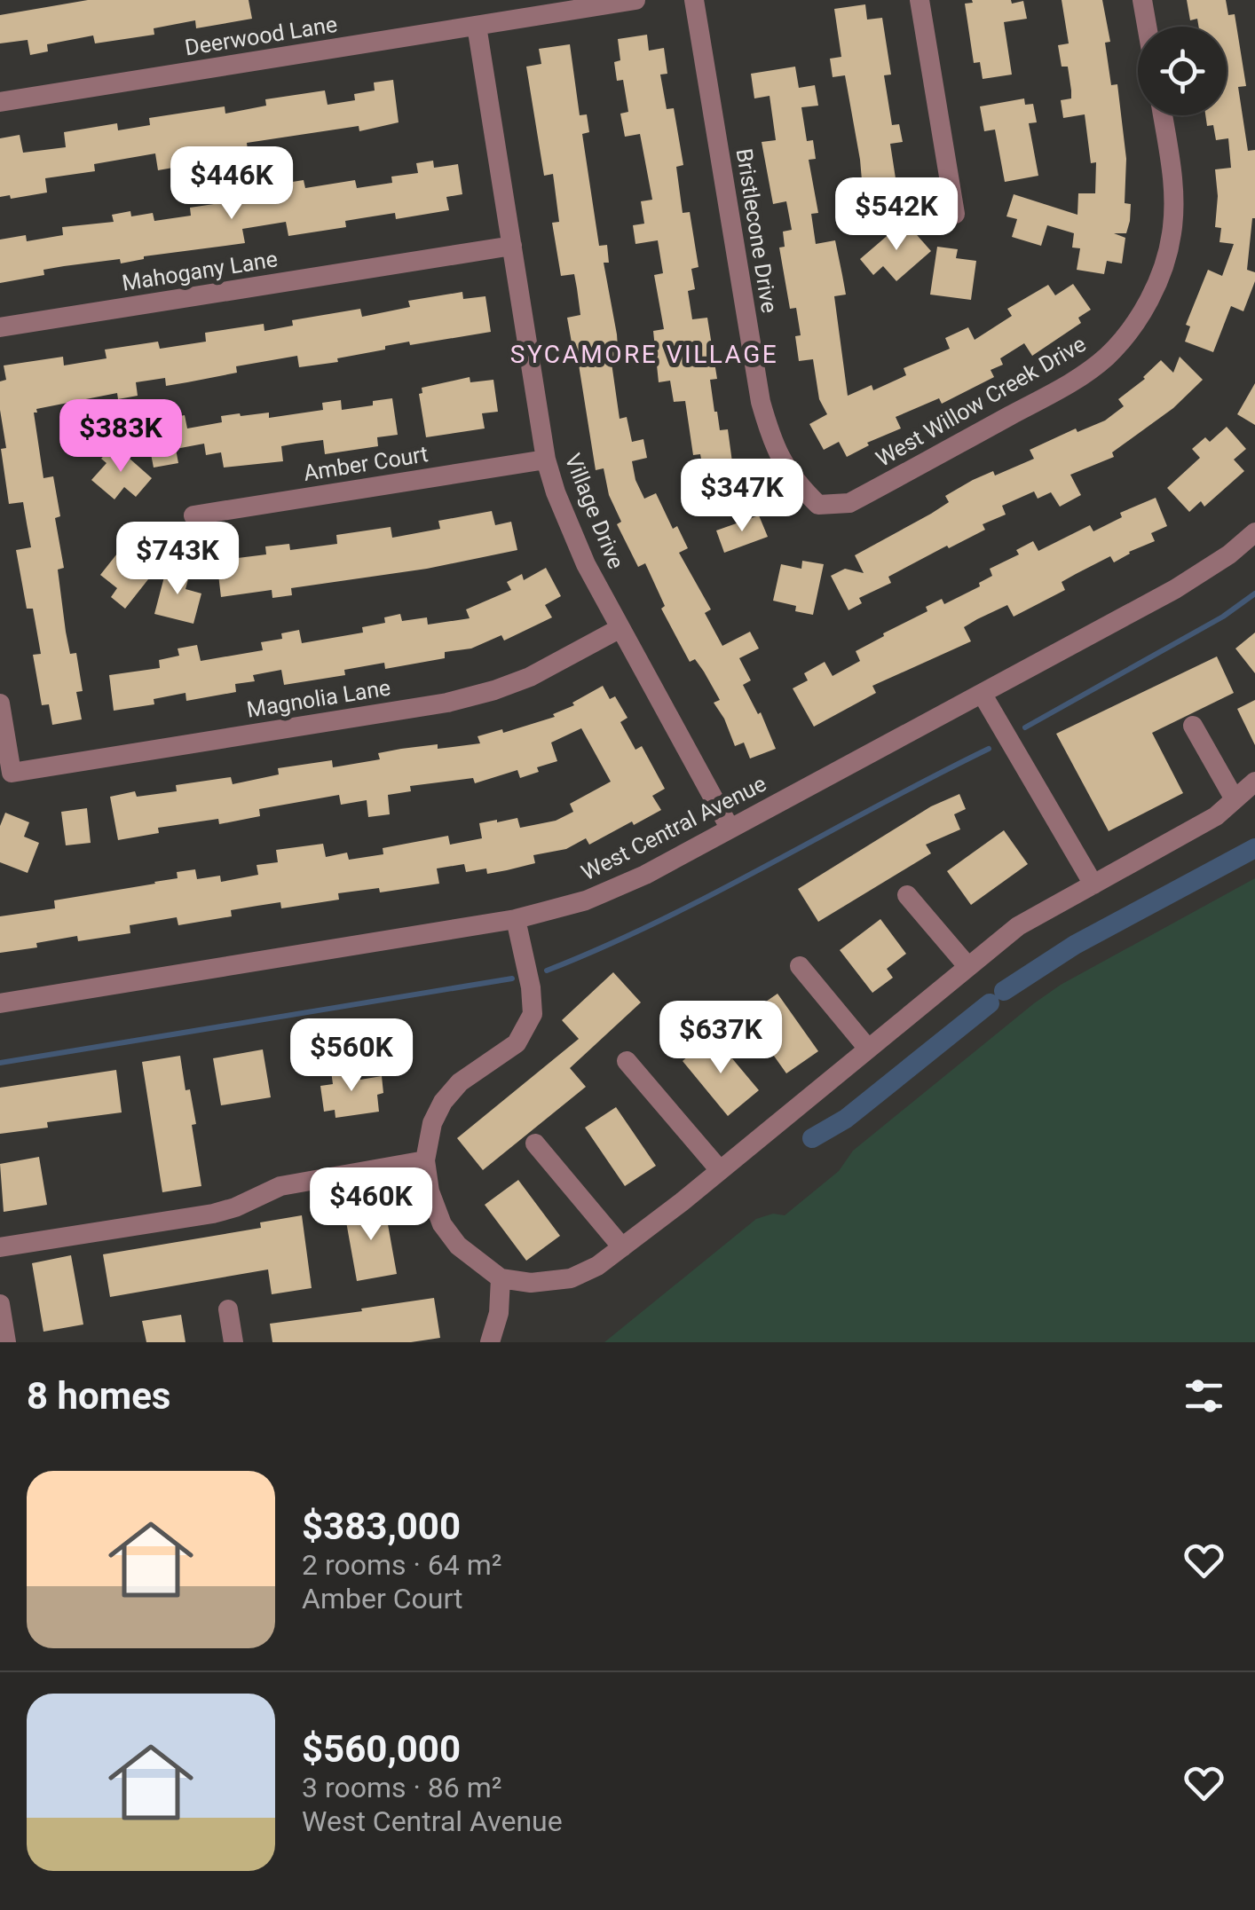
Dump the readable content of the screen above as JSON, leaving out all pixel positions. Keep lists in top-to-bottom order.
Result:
{
  "streets": {
    "street": [
      "Deerwood Lane",
      "Bristlecone Drive",
      "Mahogany Lane",
      "West Willow Creek Drive",
      "Amber Court",
      "Village Drive",
      "Magnolia Lane",
      "West Central Avenue"
    ]
  },
  "crossings": [
    ["Deerwood Lane", "Village Drive"],
    ["Bristlecone Drive", "West Willow Creek Drive"],
    ["Mahogany Lane", "Village Drive"],
    ["Amber Court", "Village Drive"],
    ["Village Drive", "Magnolia Lane"],
    ["Village Drive", "West Central Avenue"]
  ],
  "districts": ["SYCAMORE VILLAGE"],
  "page": {
    "price": [
      "$446K",
      "$542K",
      "$383K",
      "$347K",
      "$743K",
      "$637K",
      "$560K",
      "$460K"
    ],
    "heading": "8 homes",
    "list": [
      {
        "name": "$383,000",
        "note": "2 rooms · 64 m² · Amber Court"
      },
      {
        "name": "$560,000",
        "note": "3 rooms · 86 m² · West Central Avenue"
      }
    ]
  }
}
